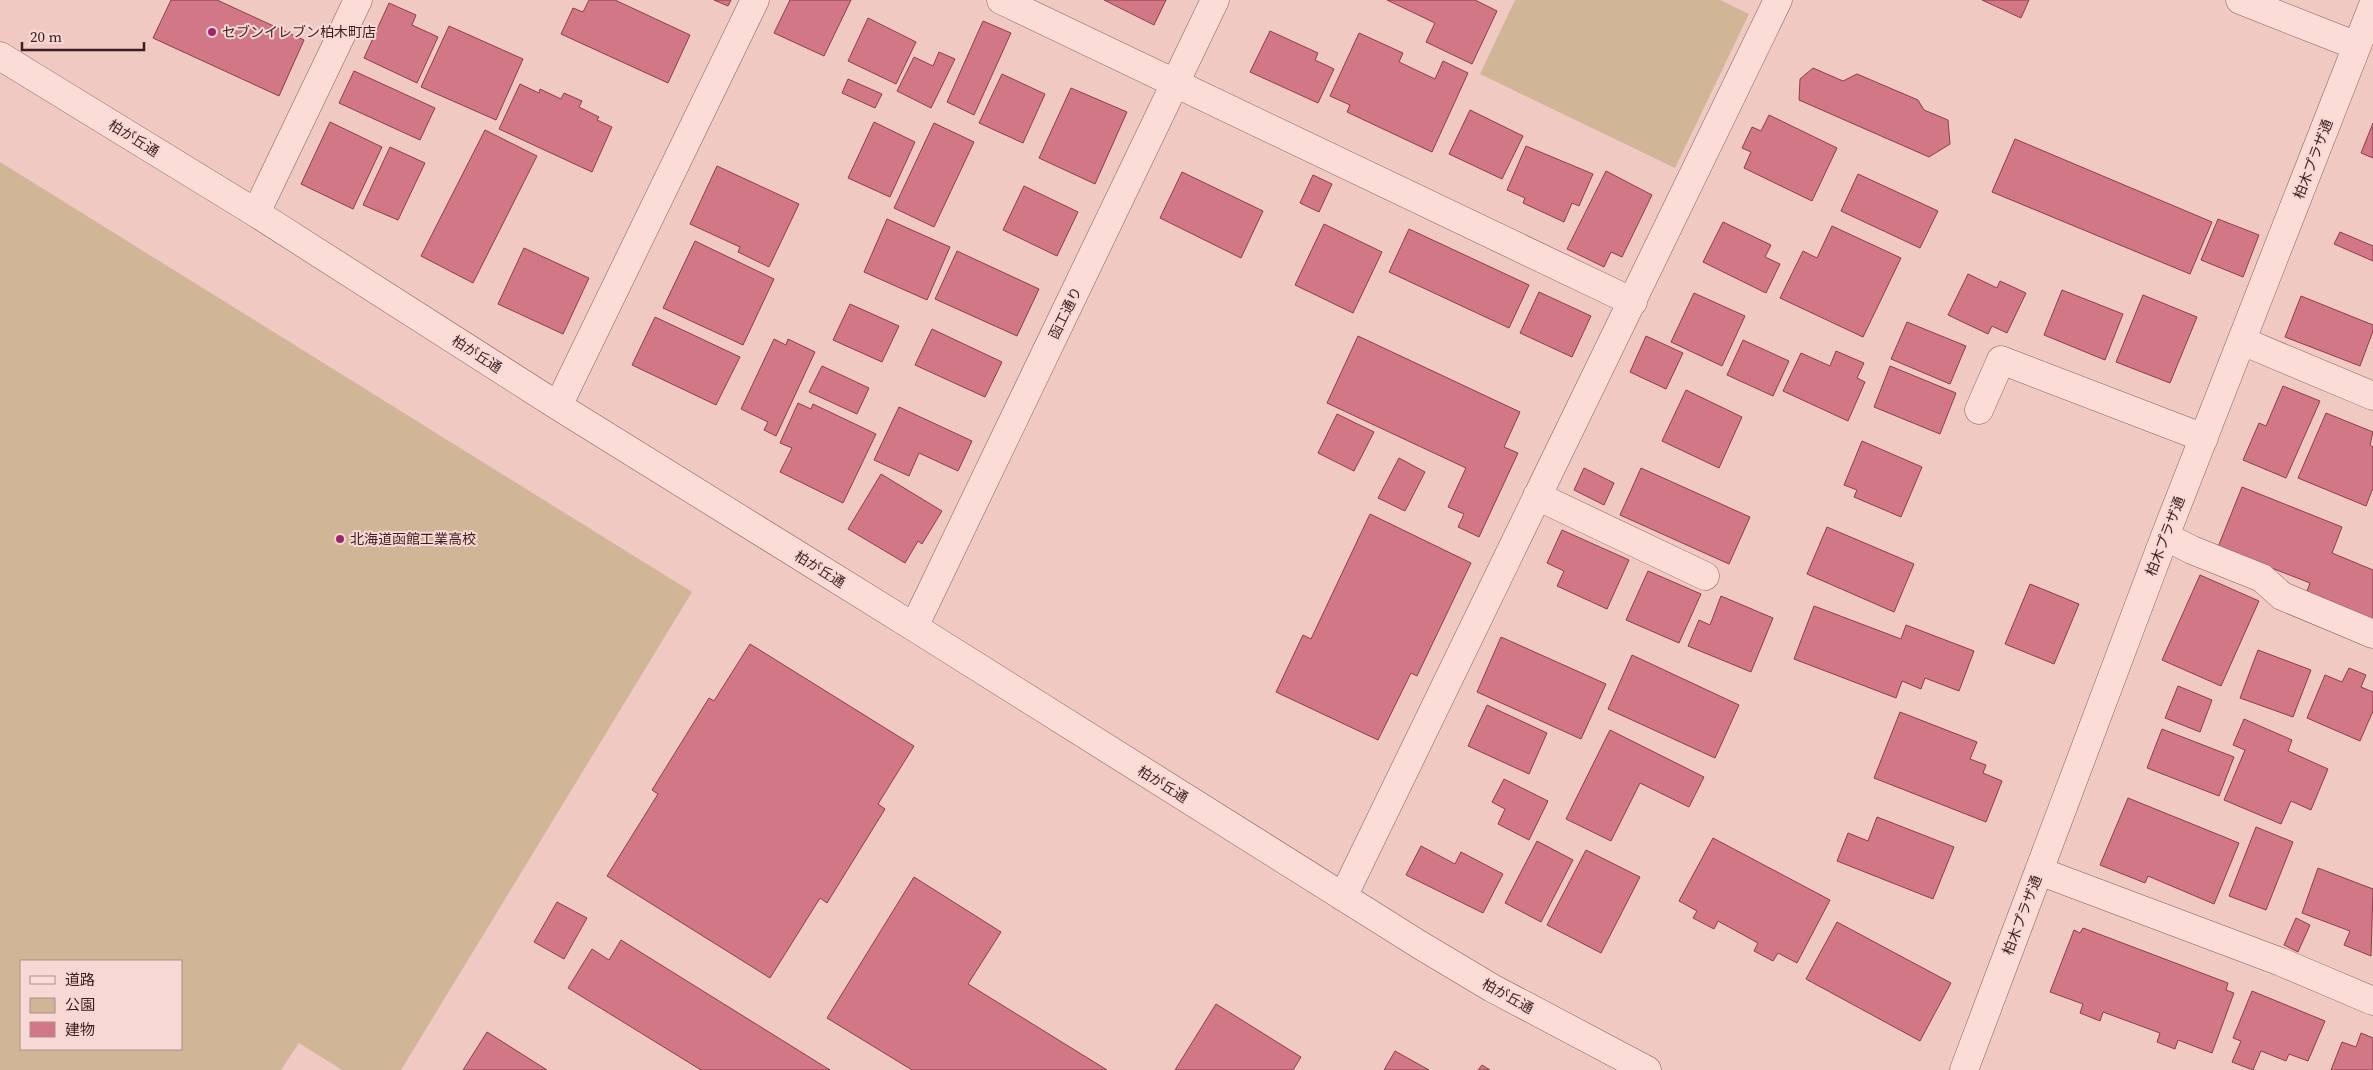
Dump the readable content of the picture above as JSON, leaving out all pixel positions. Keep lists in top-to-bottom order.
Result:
{
  "streets": {
    "street": ["柏が丘通", "柏木プラザ通", "函工通り"]
  },
  "crossings": [
    ["柏が丘通", "函工通り"]
  ],
  "places": ["セブンイレブン柏木町店", "北海道函館工業高校"],
  "legend": ["道路", "公園", "建物"],
  "scale_bar": "20 m"
}
